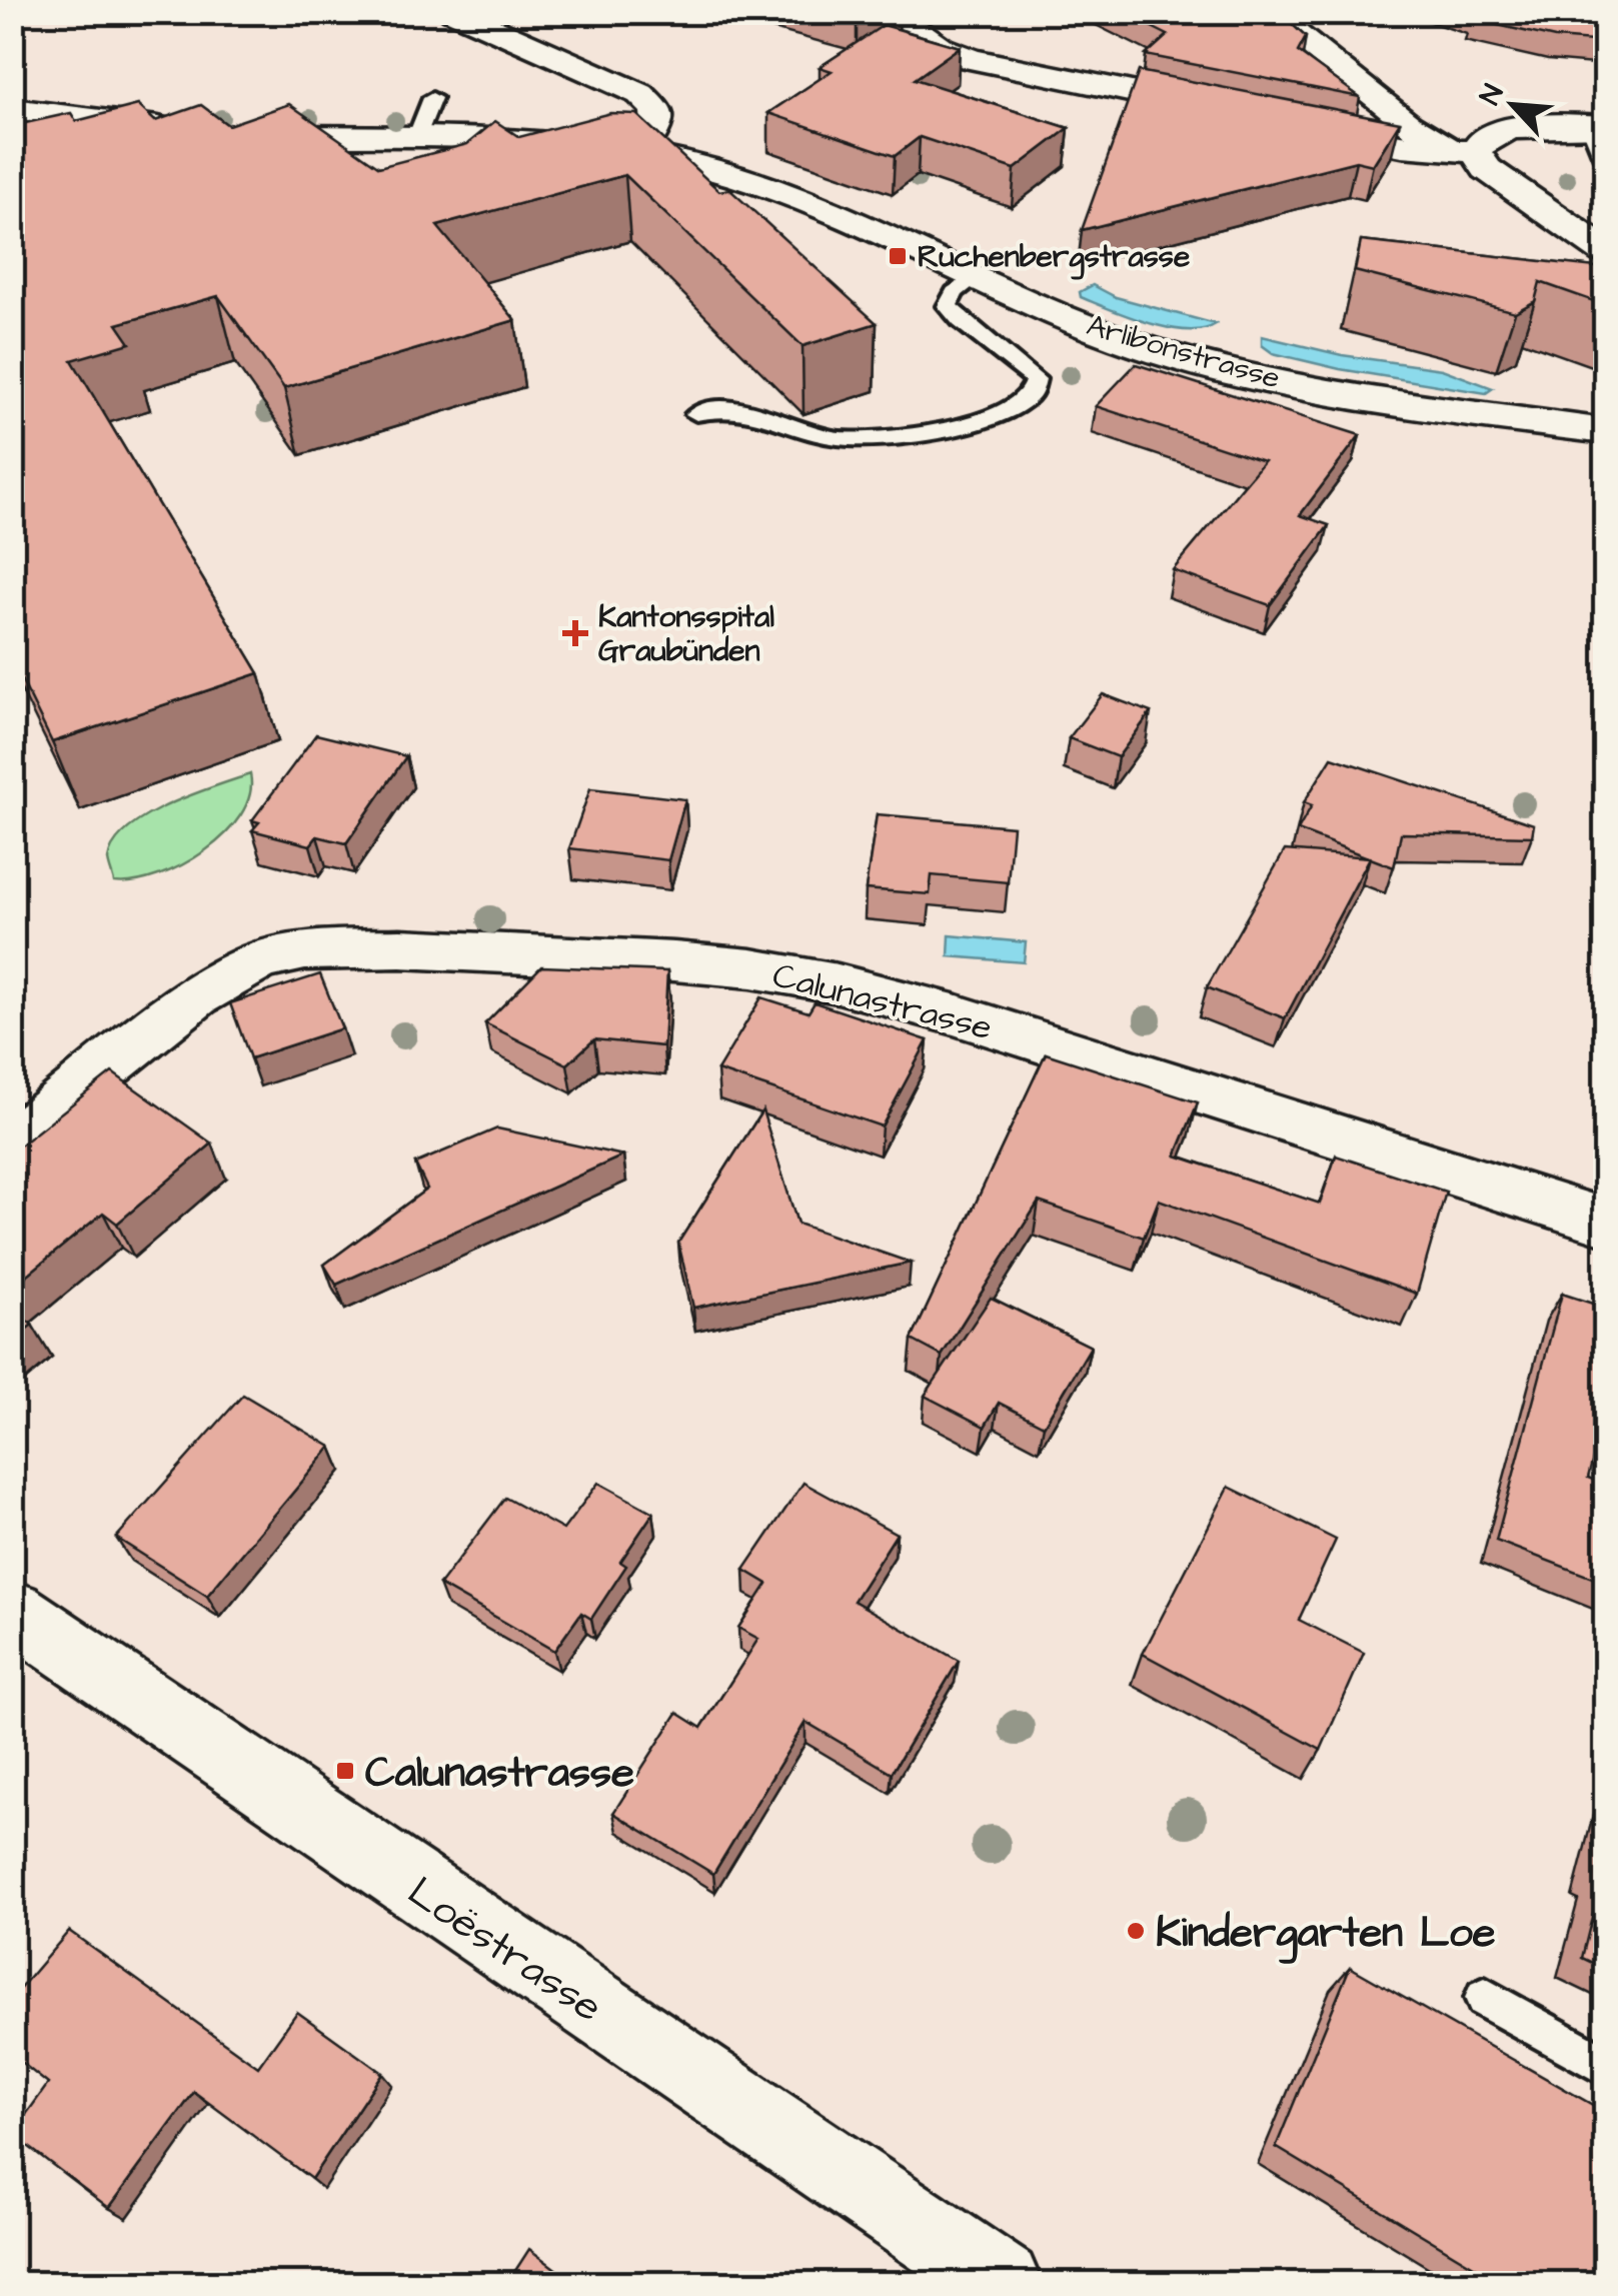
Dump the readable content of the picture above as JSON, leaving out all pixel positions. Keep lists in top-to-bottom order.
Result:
{
  "streets": {
    "street": ["Arlibonstrasse", "Calunastrasse", "Loëstrasse"]
  },
  "places": {
    "transit": ["Ruchenbergstrasse", "Calunastrasse"],
    "health": ["Kantonsspital Graubünden"],
    "other": ["Kindergarten Loe"]
  },
  "north": "top left"
}
